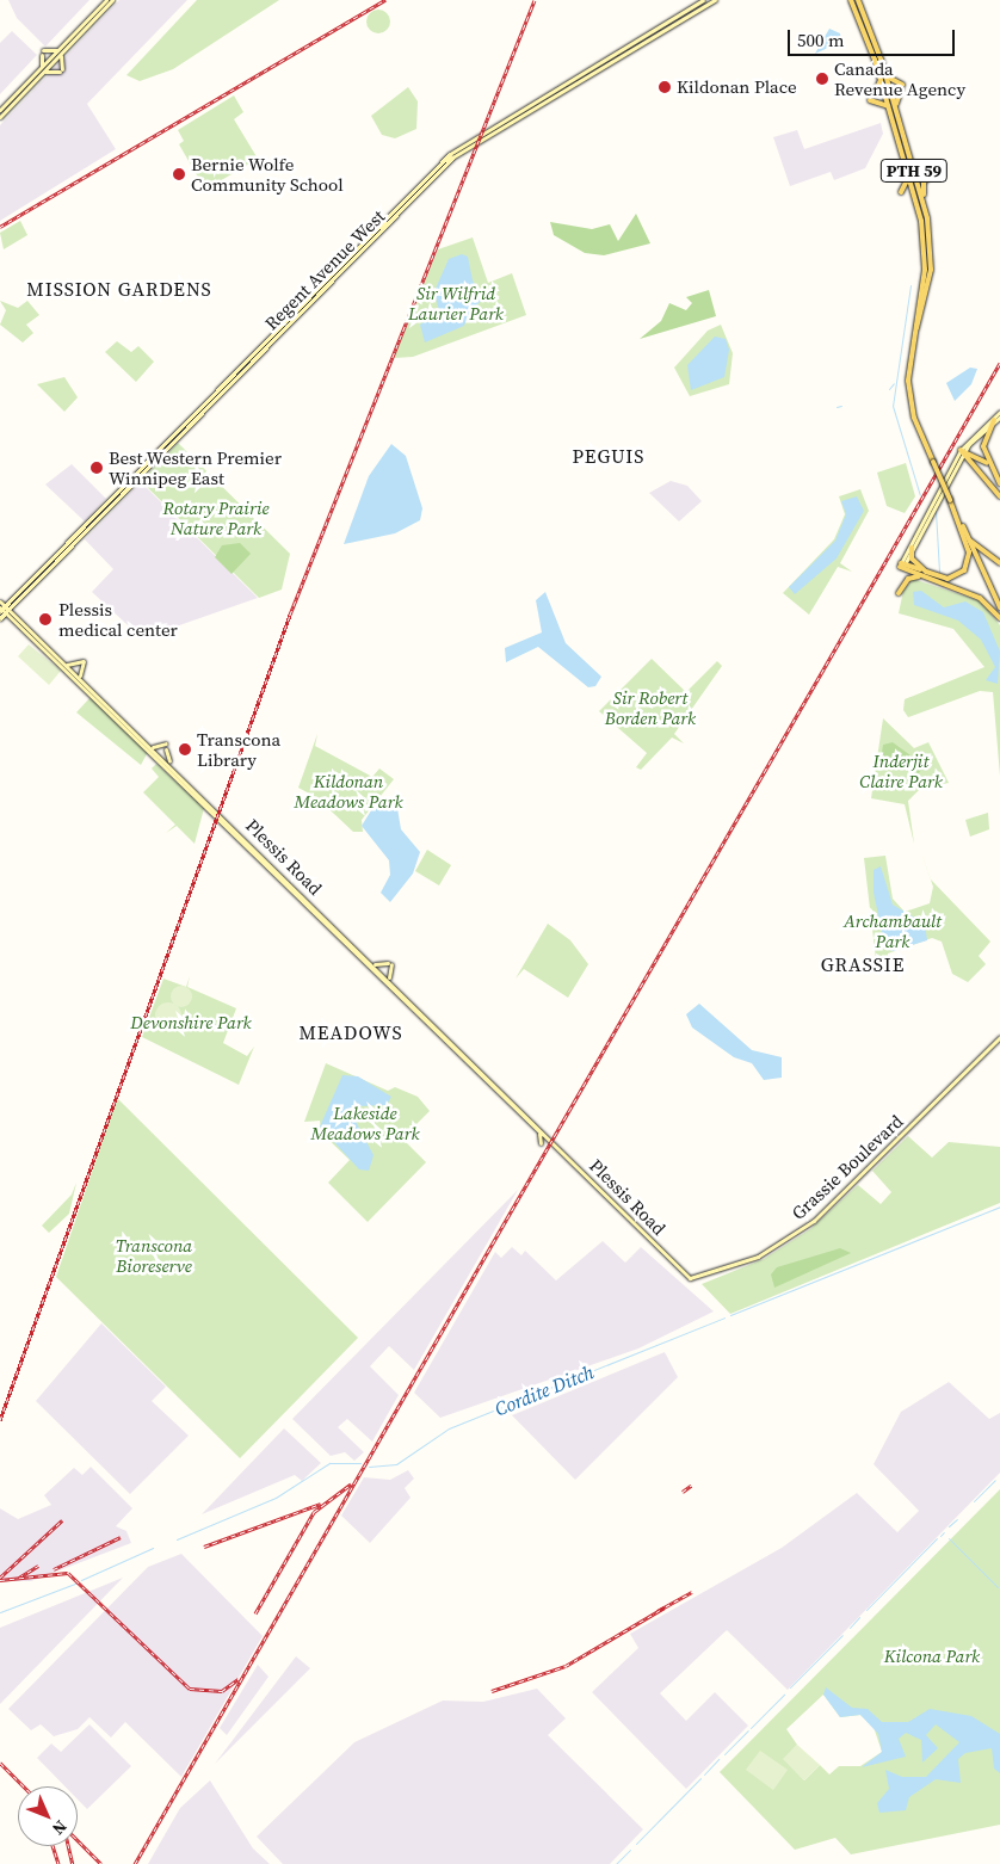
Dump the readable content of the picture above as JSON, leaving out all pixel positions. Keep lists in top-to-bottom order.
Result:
{
  "streets": {
    "main road": [
      "PTH 59",
      "Regent Avenue West",
      "Plessis Road",
      "Grassie Boulevard"
    ]
  },
  "crossings": [
    ["Regent Avenue West", "Plessis Road"],
    ["Plessis Road", "Grassie Boulevard"]
  ],
  "districts": [
    "MISSION GARDENS",
    "PEGUIS",
    "GRASSIE",
    "MEADOWS"
  ],
  "water": ["Cordite Ditch"],
  "parks": [
    "Sir Wilfrid Laurier Park",
    "Rotary Prairie Nature Park",
    "Sir Robert Borden Park",
    "Inderjit Claire Park",
    "Kildonan Meadows Park",
    "Archambault Park",
    "Devonshire Park",
    "Lakeside Meadows Park",
    "Transcona Bioreserve",
    "Kilcona Park"
  ],
  "places": [
    "Canada Revenue Agency",
    "Kildonan Place",
    "Bernie Wolfe Community School",
    "Best Western Premier Winnipeg East",
    "Plessis medical center",
    "Transcona Library"
  ],
  "scale_bar": "500 m",
  "north": "bottom right"
}
